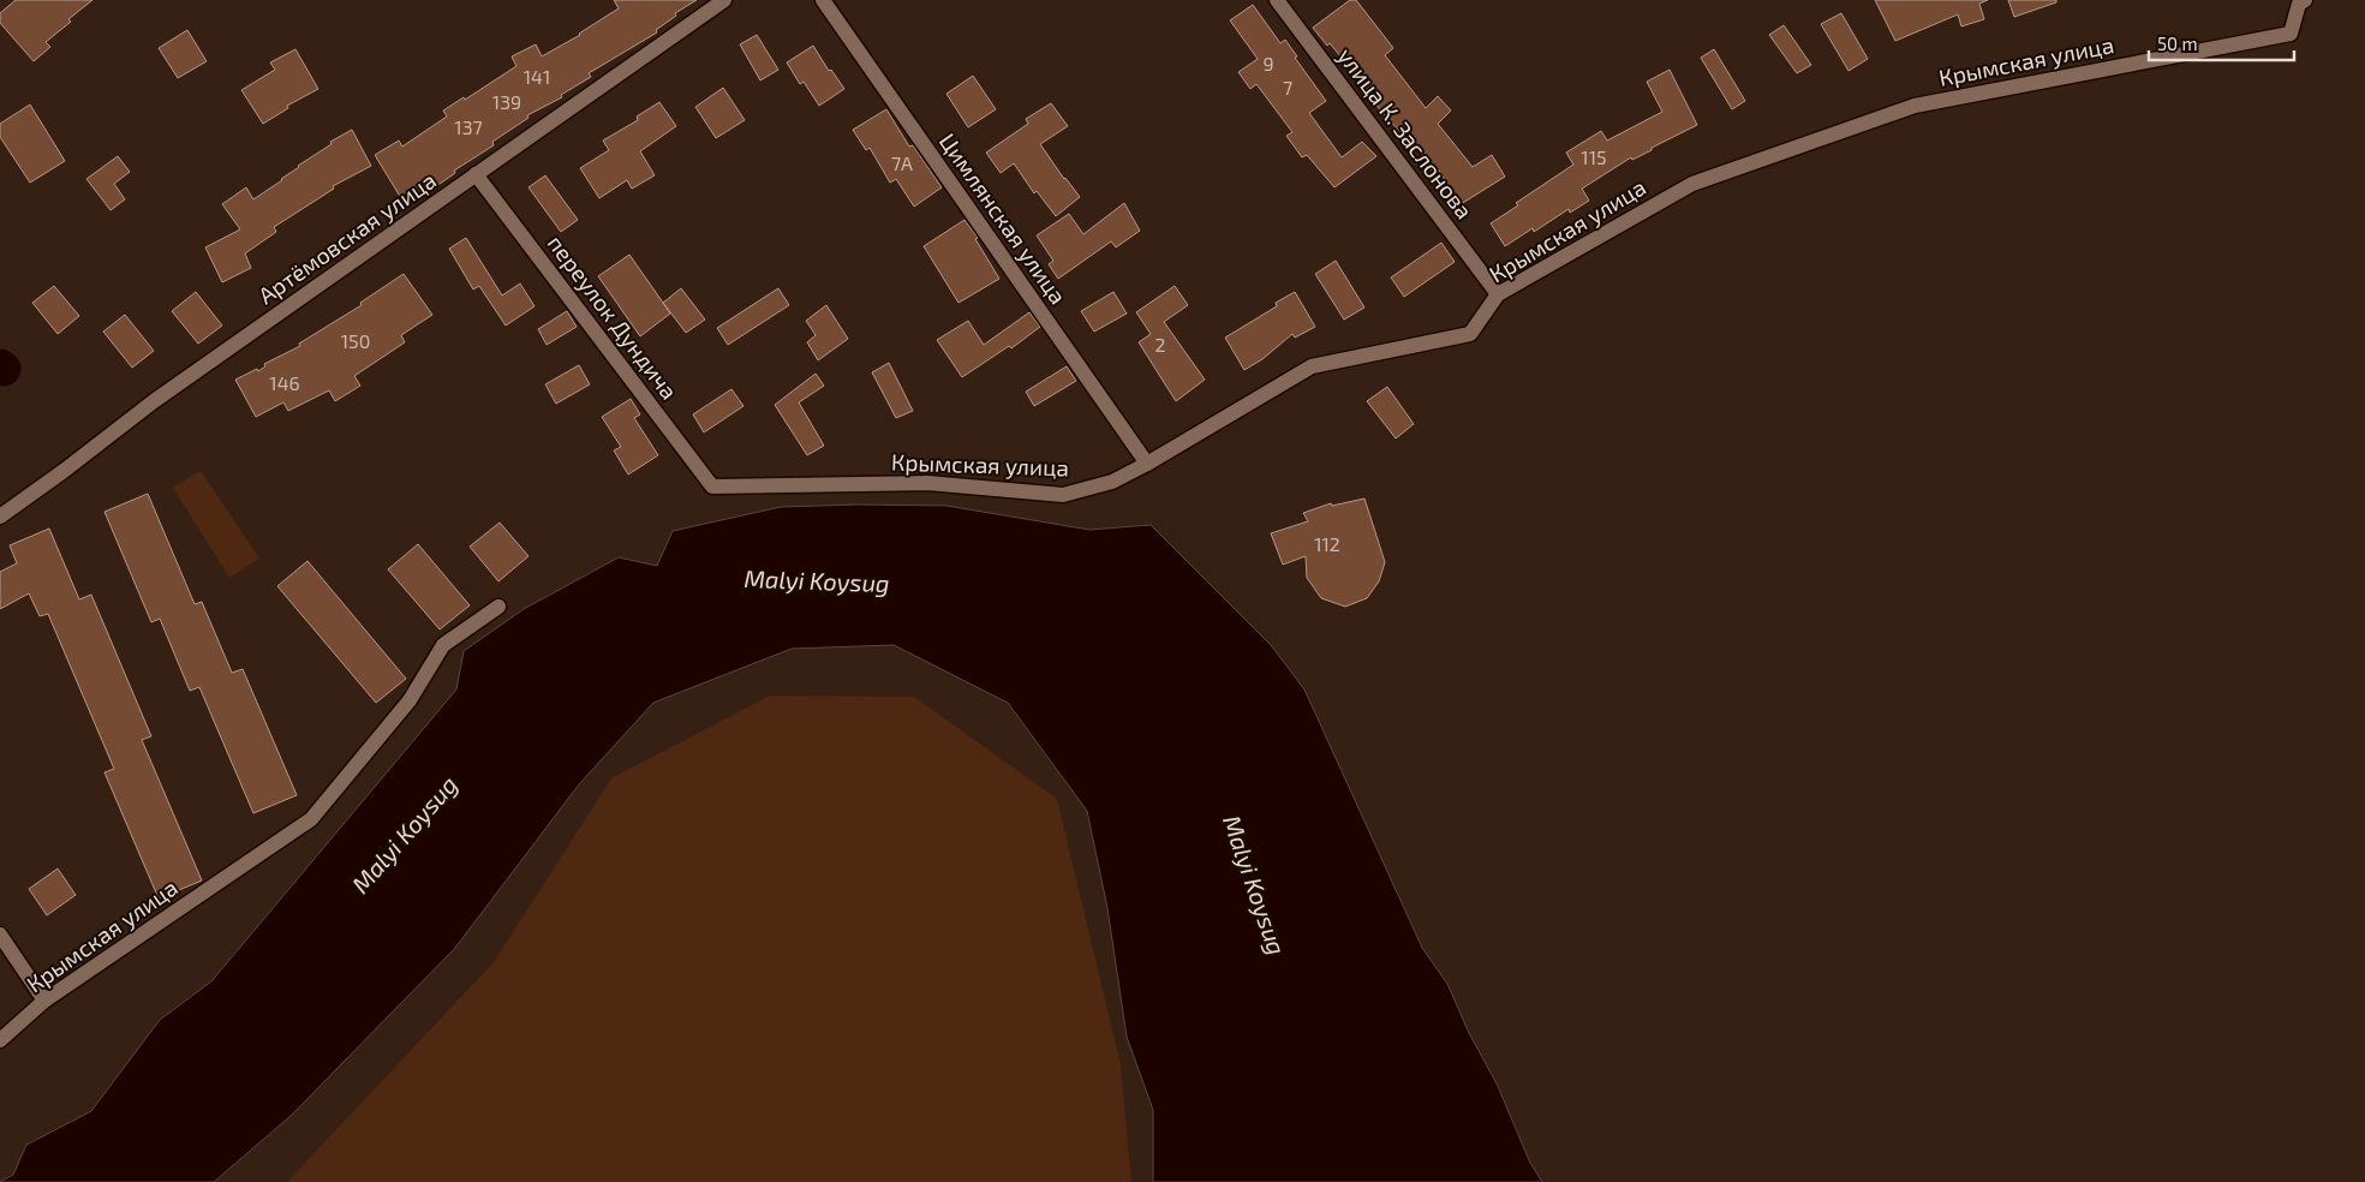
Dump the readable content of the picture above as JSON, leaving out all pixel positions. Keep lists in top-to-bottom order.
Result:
{
  "streets": {
    "street": [
      "Крымская улица",
      "улица К. Заслонова",
      "Цимлянская улица",
      "Артёмовская улица",
      "переулок Дундича"
    ]
  },
  "crossings": [
    ["Крымская улица", "улица К. Заслонова"],
    ["Крымская улица", "Цимлянская улица"],
    ["Крымская улица", "переулок Дундича"],
    ["Артёмовская улица", "переулок Дундича"]
  ],
  "water": ["Malyi Koysug"],
  "house_numbers": [
    "9",
    "141",
    "7",
    "139",
    "137",
    "115",
    "7А",
    "150",
    "2",
    "146",
    "112"
  ],
  "scale_bar": "50 m"
}
